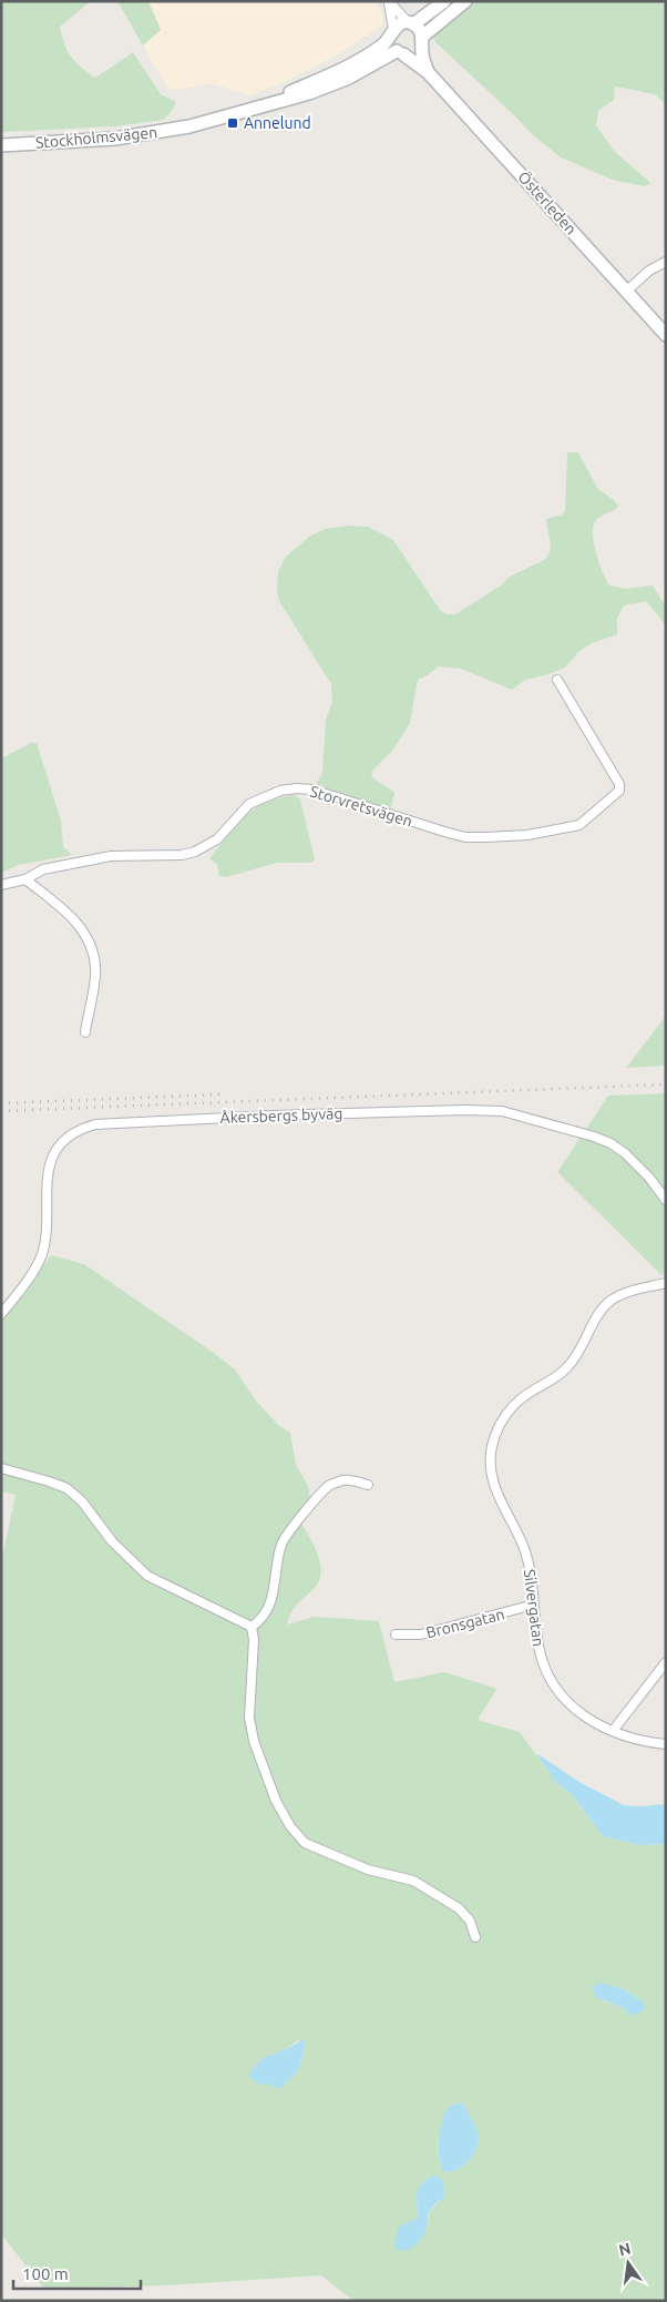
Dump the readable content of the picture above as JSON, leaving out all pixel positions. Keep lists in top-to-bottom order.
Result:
{
  "streets": {
    "main road": ["Stockholmsvägen", "Österleden"],
    "street": [
      "Storvretsvägen",
      "Åkersbergs byväg",
      "Silvergatan",
      "Bronsgatan"
    ]
  },
  "crossings": [
    ["Stockholmsvägen", "Österleden"],
    ["Silvergatan", "Bronsgatan"]
  ],
  "places": {
    "transit": ["Annelund"]
  },
  "scale_bar": "100 m",
  "north": "top"
}
